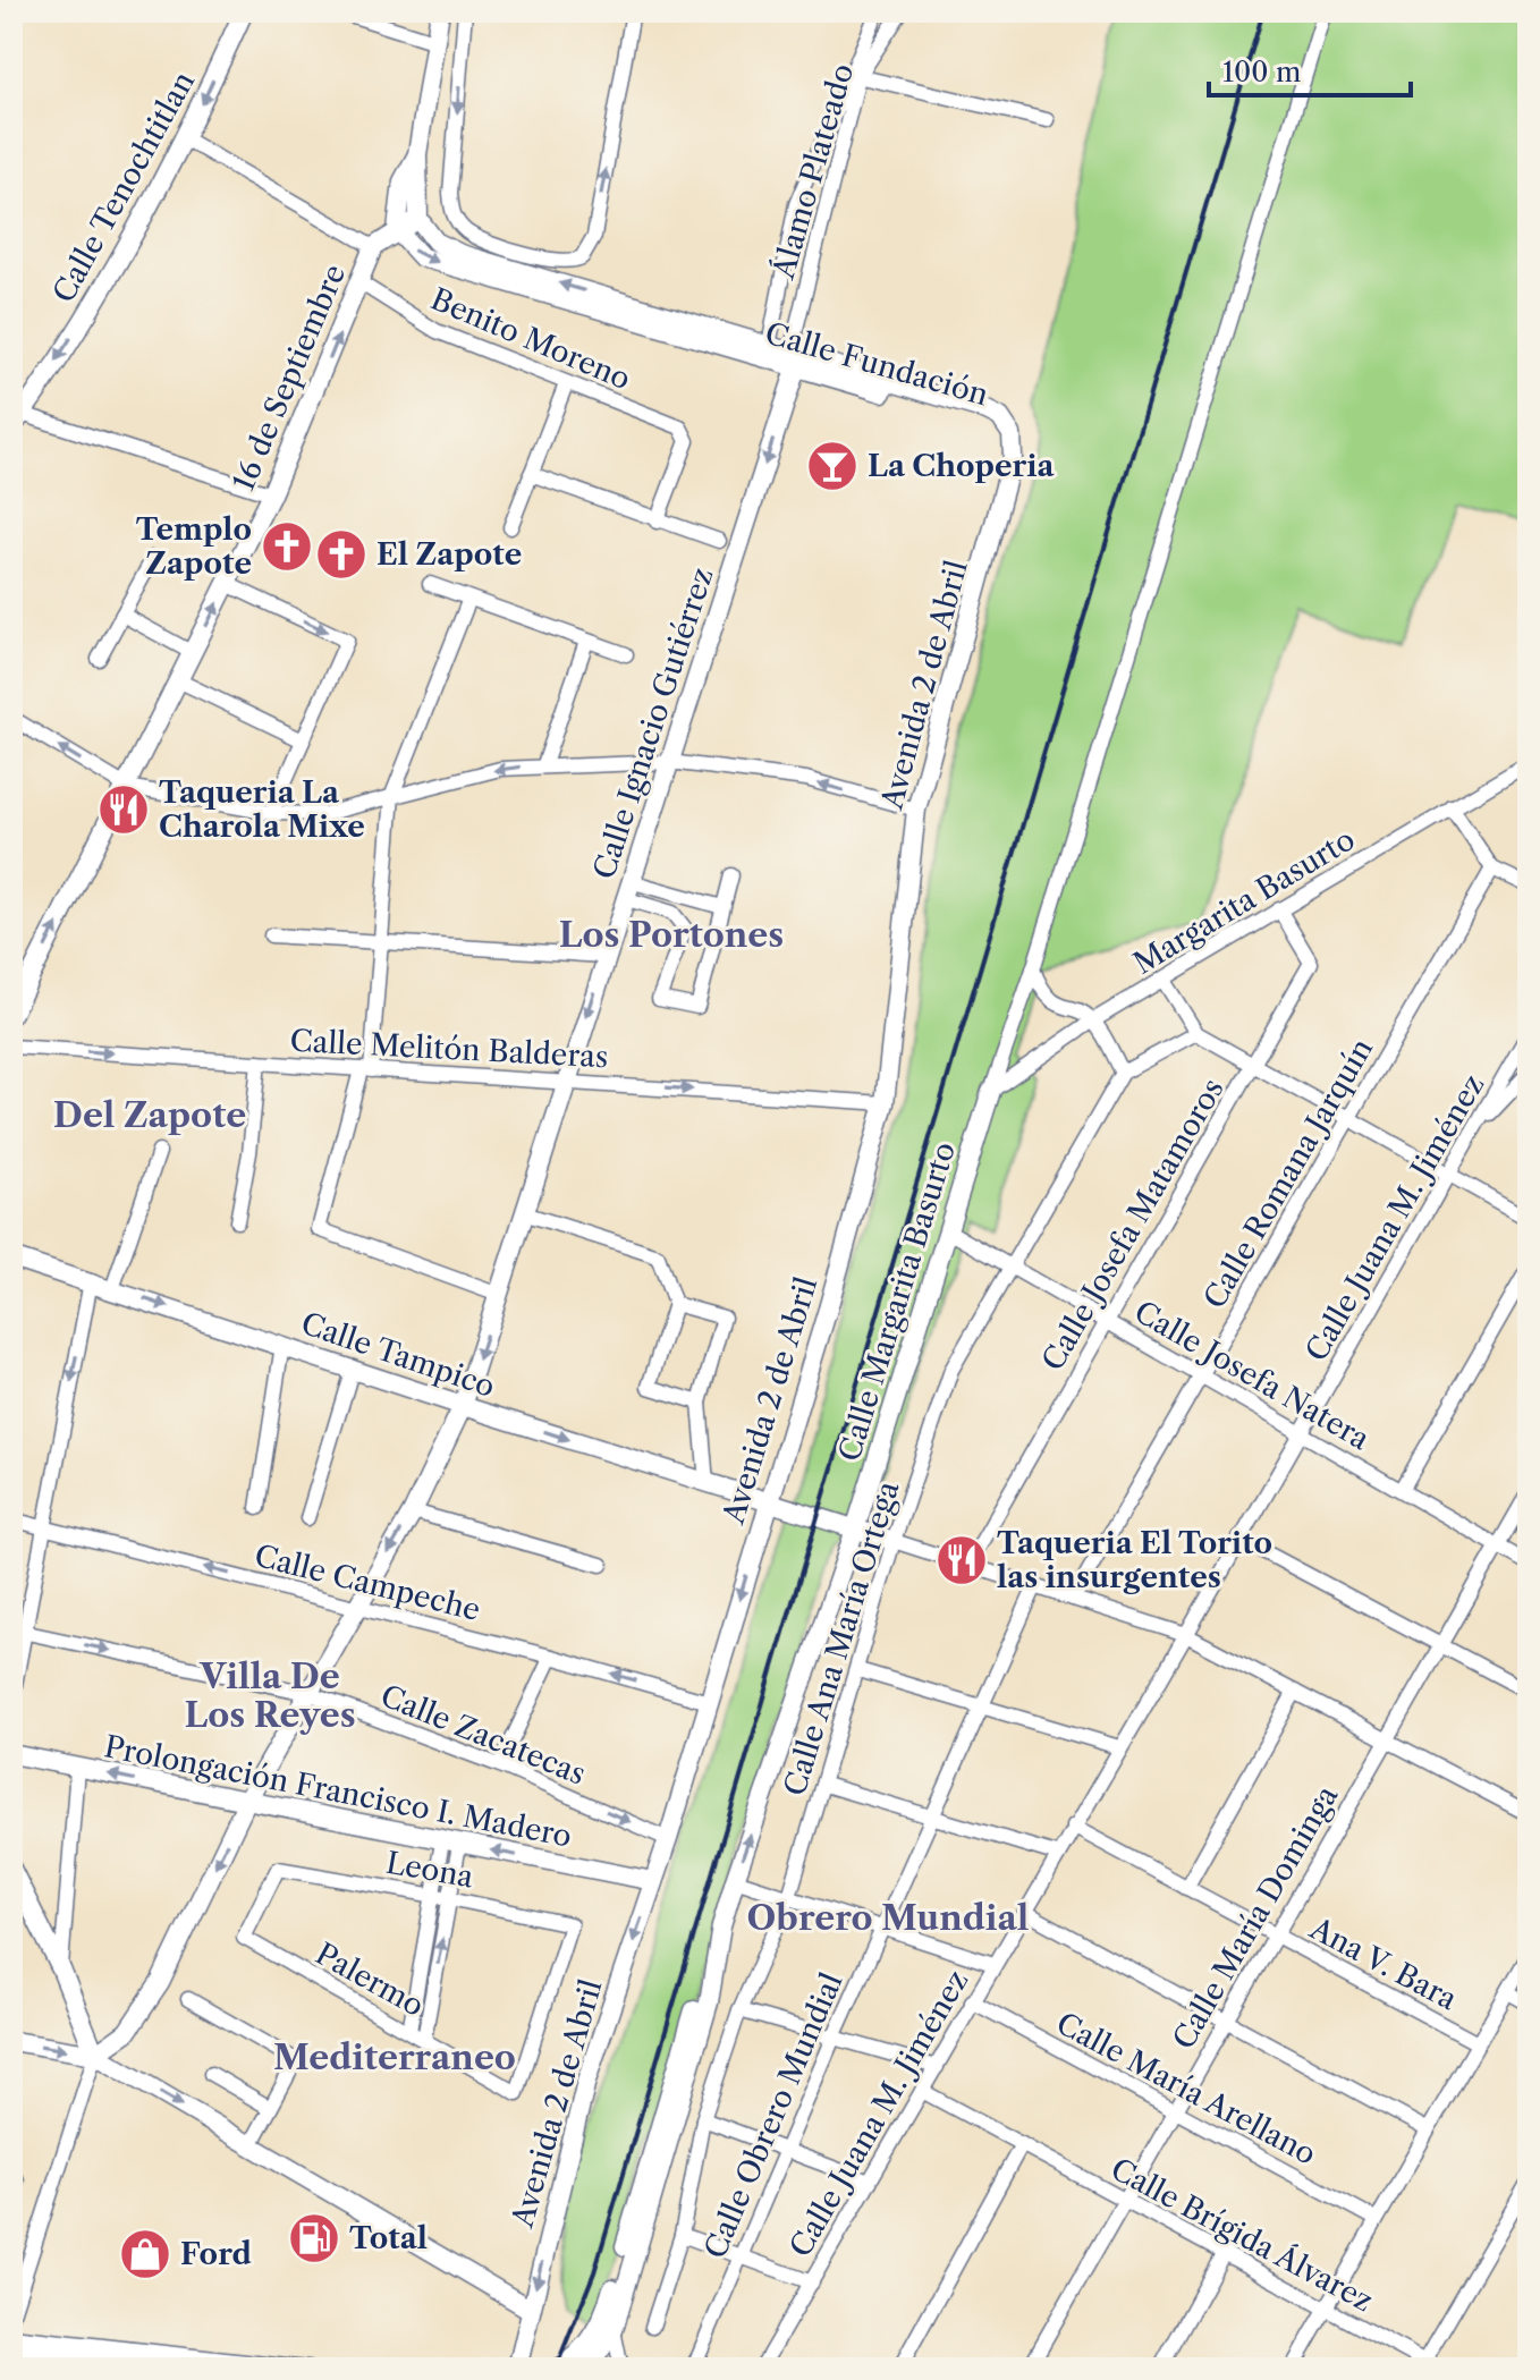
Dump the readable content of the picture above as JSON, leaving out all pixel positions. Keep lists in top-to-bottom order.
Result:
{
  "streets": {
    "main road": [
      "Calle Tenochtitlan",
      "Calle Fundación",
      "16 de Septiembre",
      "Avenida 2 de Abril",
      "Calle Ignacio Gutiérrez",
      "Calle Margarita Basurto",
      "Calle Tampico",
      "Prolongación Francisco I. Madero"
    ],
    "street": [
      "Álamo Plateado",
      "Benito Moreno",
      "Margarita Basurto",
      "Calle Melitón Balderas",
      "Calle Romana Jarquín",
      "Calle Juana M. Jiménez",
      "Calle Josefa Matamoros",
      "Calle Josefa Natera",
      "Calle Campeche",
      "Calle Ana María Ortega",
      "Calle Zacatecas",
      "Leona",
      "Calle María Dominga",
      "Ana V. Bara",
      "Palermo",
      "Calle María Arellano",
      "Calle Obrero Mundial",
      "Calle Brígida Álvarez"
    ]
  },
  "crossings": [
    ["Álamo Plateado", "Calle Fundación"],
    ["Álamo Plateado", "Calle Ignacio Gutiérrez"],
    ["Benito Moreno", "16 de Septiembre"],
    ["Calle Fundación", "16 de Septiembre"],
    ["Calle Fundación", "Avenida 2 de Abril"],
    ["Calle Fundación", "Calle Ignacio Gutiérrez"],
    ["Avenida 2 de Abril", "Calle Melitón Balderas"],
    ["Avenida 2 de Abril", "Calle Tampico"],
    ["Avenida 2 de Abril", "Calle Campeche"],
    ["Avenida 2 de Abril", "Calle Zacatecas"],
    ["Avenida 2 de Abril", "Prolongación Francisco I. Madero"],
    ["Calle Ignacio Gutiérrez", "Calle Melitón Balderas"],
    ["Calle Ignacio Gutiérrez", "Calle Tampico"],
    ["Calle Ignacio Gutiérrez", "Calle Campeche"],
    ["Calle Ignacio Gutiérrez", "Calle Zacatecas"],
    ["Calle Ignacio Gutiérrez", "Prolongación Francisco I. Madero"],
    ["Margarita Basurto", "Calle Josefa Matamoros"],
    ["Margarita Basurto", "Calle Margarita Basurto"],
    ["Calle Romana Jarquín", "Calle Josefa Natera"],
    ["Calle Juana M. Jiménez", "Calle Josefa Natera"],
    ["Calle Juana M. Jiménez", "Ana V. Bara"],
    ["Calle Juana M. Jiménez", "Calle María Arellano"],
    ["Calle Juana M. Jiménez", "Calle Brígida Álvarez"],
    ["Calle Josefa Matamoros", "Calle Josefa Natera"],
    ["Calle Margarita Basurto", "Calle Tampico"],
    ["Calle Margarita Basurto", "Calle Josefa Natera"],
    ["Calle Tampico", "Calle Ana María Ortega"],
    ["Calle Josefa Natera", "Calle Ana María Ortega"],
    ["Calle Josefa Natera", "Calle María Dominga"],
    ["Leona", "Palermo"],
    ["Calle María Dominga", "Ana V. Bara"],
    ["Calle María Dominga", "Calle María Arellano"],
    ["Calle María Dominga", "Calle Brígida Álvarez"]
  ],
  "one_way": [
    "Calle Tenochtitlan",
    "16 de Septiembre",
    "Calle Ignacio Gutiérrez",
    "Calle Melitón Balderas",
    "Calle Margarita Basurto",
    "Calle Tampico",
    "Calle Campeche",
    "Calle Zacatecas",
    "Prolongación Francisco I. Madero"
  ],
  "districts": [
    "Los Portones",
    "Del Zapote",
    "Villa De Los Reyes",
    "Obrero Mundial",
    "Mediterraneo"
  ],
  "places": {
    "bar": ["La Choperia"],
    "church": ["Templo Zapote", "El Zapote"],
    "restaurant": ["Taqueria La Charola Mixe", "Taqueria El Torito las insurgentes"],
    "fuel station": ["Total"],
    "shop": ["Ford"]
  },
  "scale_bar": "100 m"
}
